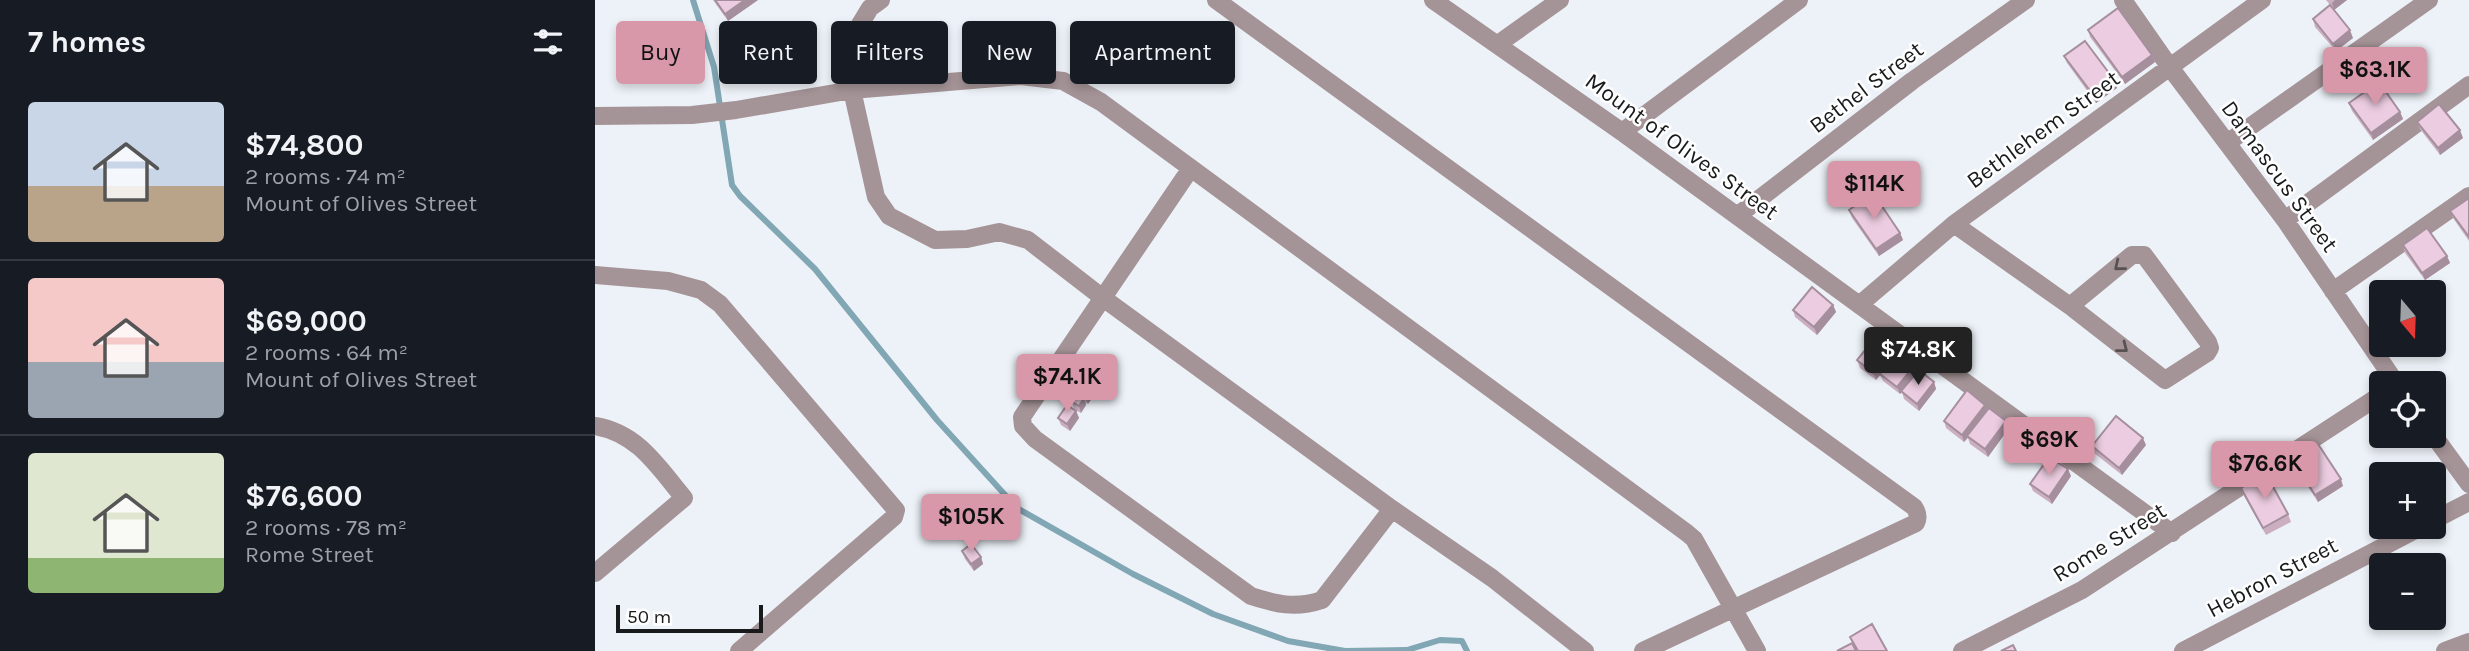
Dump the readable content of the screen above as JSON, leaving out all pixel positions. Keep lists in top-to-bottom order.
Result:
{
  "streets": {
    "street": [
      "Bethel Street",
      "Bethlehem Street",
      "Mount of Olives Street",
      "Damascus Street",
      "Rome Street",
      "Hebron Street"
    ]
  },
  "crossings": [
    ["Bethel Street", "Mount of Olives Street"],
    ["Bethlehem Street", "Mount of Olives Street"],
    ["Bethlehem Street", "Damascus Street"],
    ["Mount of Olives Street", "Rome Street"]
  ],
  "scale_bar": "50 m",
  "north": "bottom",
  "page": {
    "heading": "7 homes",
    "chip": [
      "Buy",
      "Rent",
      "Filters",
      "New",
      "Apartment"
    ],
    "price": [
      "$63.1K",
      "$114K",
      "$74.8K",
      "$74.1K",
      "$69K",
      "$76.6K",
      "$105K"
    ],
    "list": [
      {
        "name": "$74,800",
        "note": "2 rooms · 74 m² · Mount of Olives Street"
      },
      {
        "name": "$69,000",
        "note": "2 rooms · 64 m² · Mount of Olives Street"
      },
      {
        "name": "$76,600",
        "note": "2 rooms · 78 m² · Rome Street"
      }
    ],
    "map_buttons": ["+", "−"],
    "scale": "50 m"
  }
}
